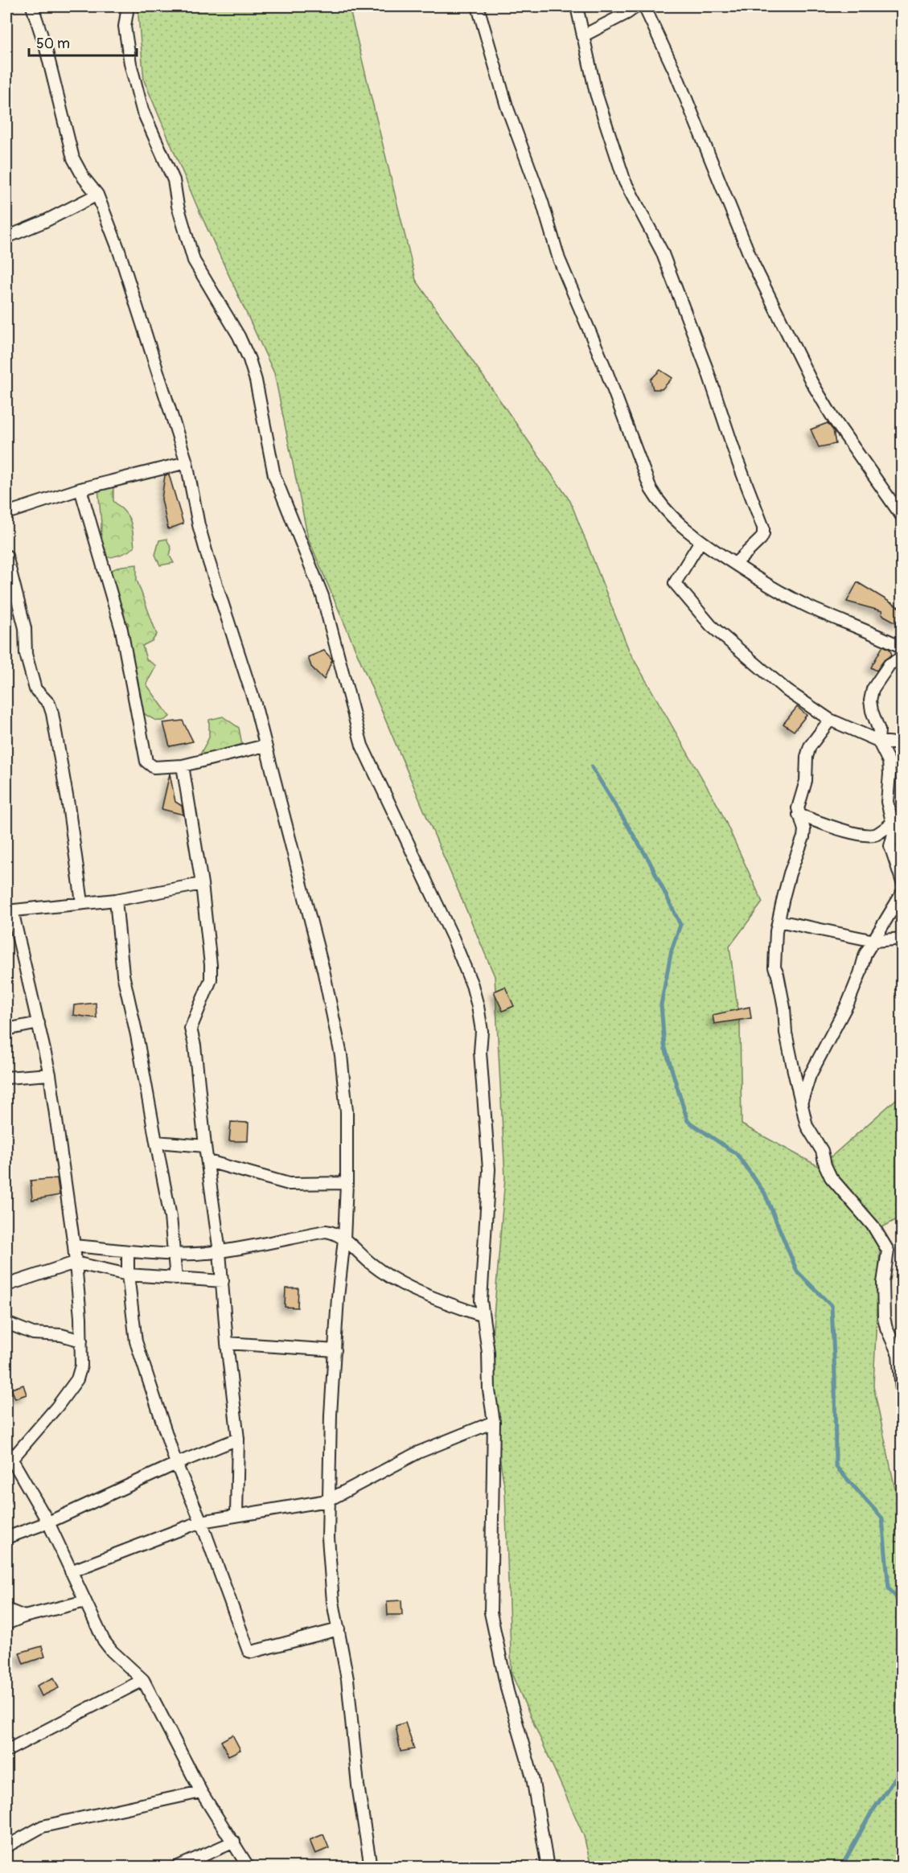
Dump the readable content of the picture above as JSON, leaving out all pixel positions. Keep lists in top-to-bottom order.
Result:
{
  "scale_bar": "50 m"
}
